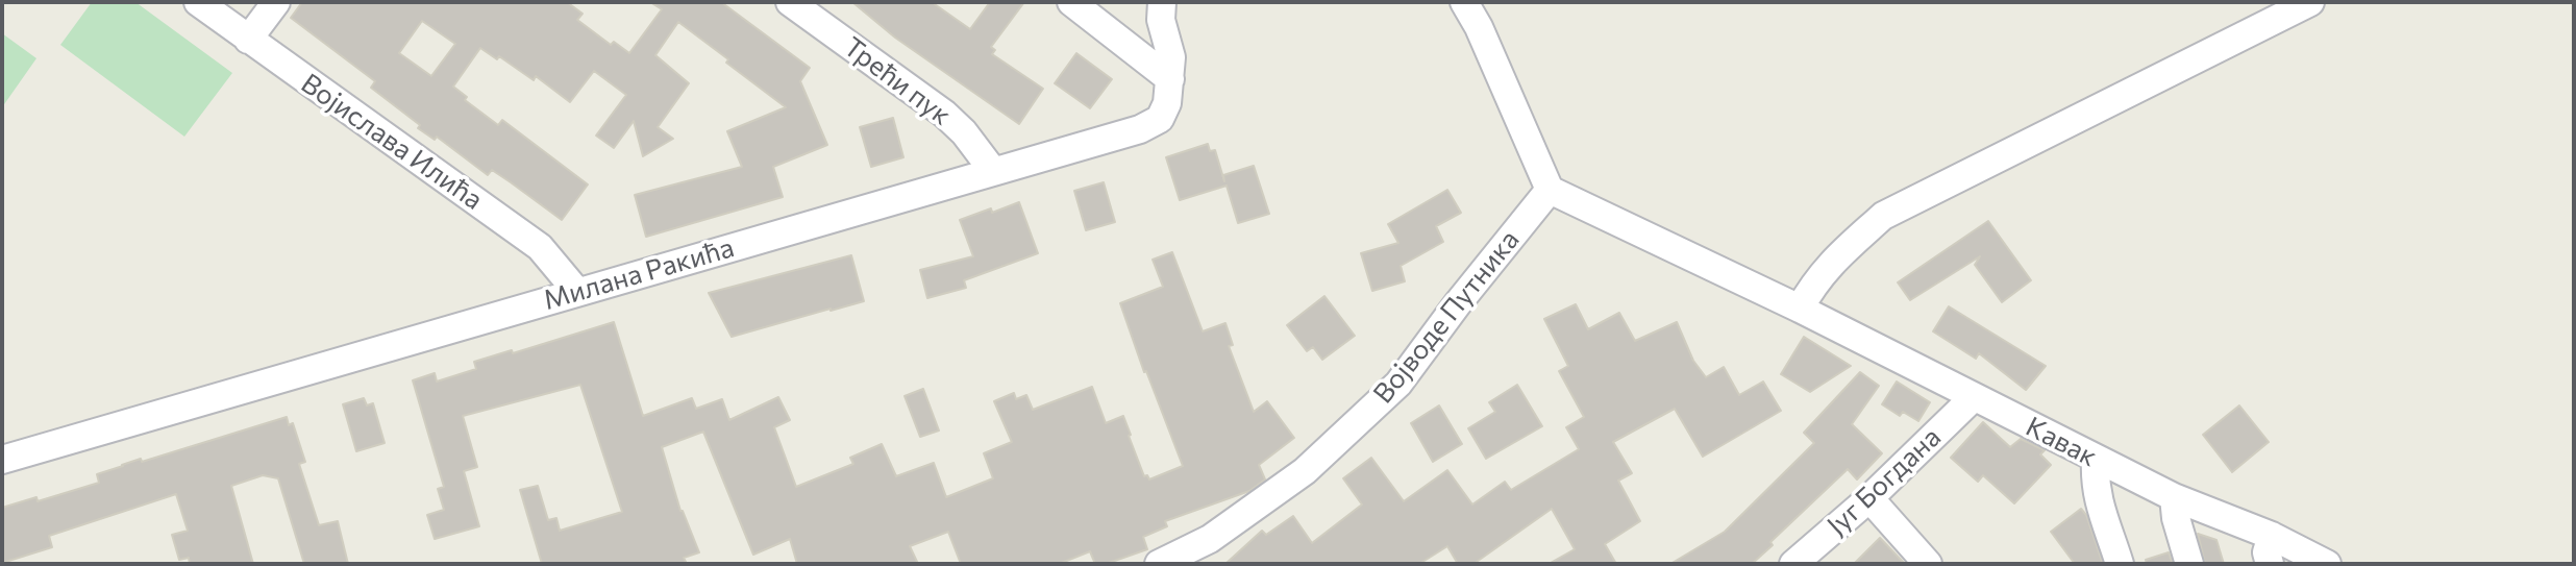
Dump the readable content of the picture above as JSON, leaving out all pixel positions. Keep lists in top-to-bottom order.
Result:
{
  "streets": {
    "street": [
      "Трећи пук",
      "Војислава Илића",
      "Милана Ракића",
      "Војводе Путника",
      "Кавак",
      "Југ Богдана"
    ]
  },
  "crossings": [
    ["Трећи пук", "Милана Ракића"],
    ["Војислава Илића", "Милана Ракића"],
    ["Војводе Путника", "Кавак"],
    ["Кавак", "Југ Богдана"]
  ]
}
